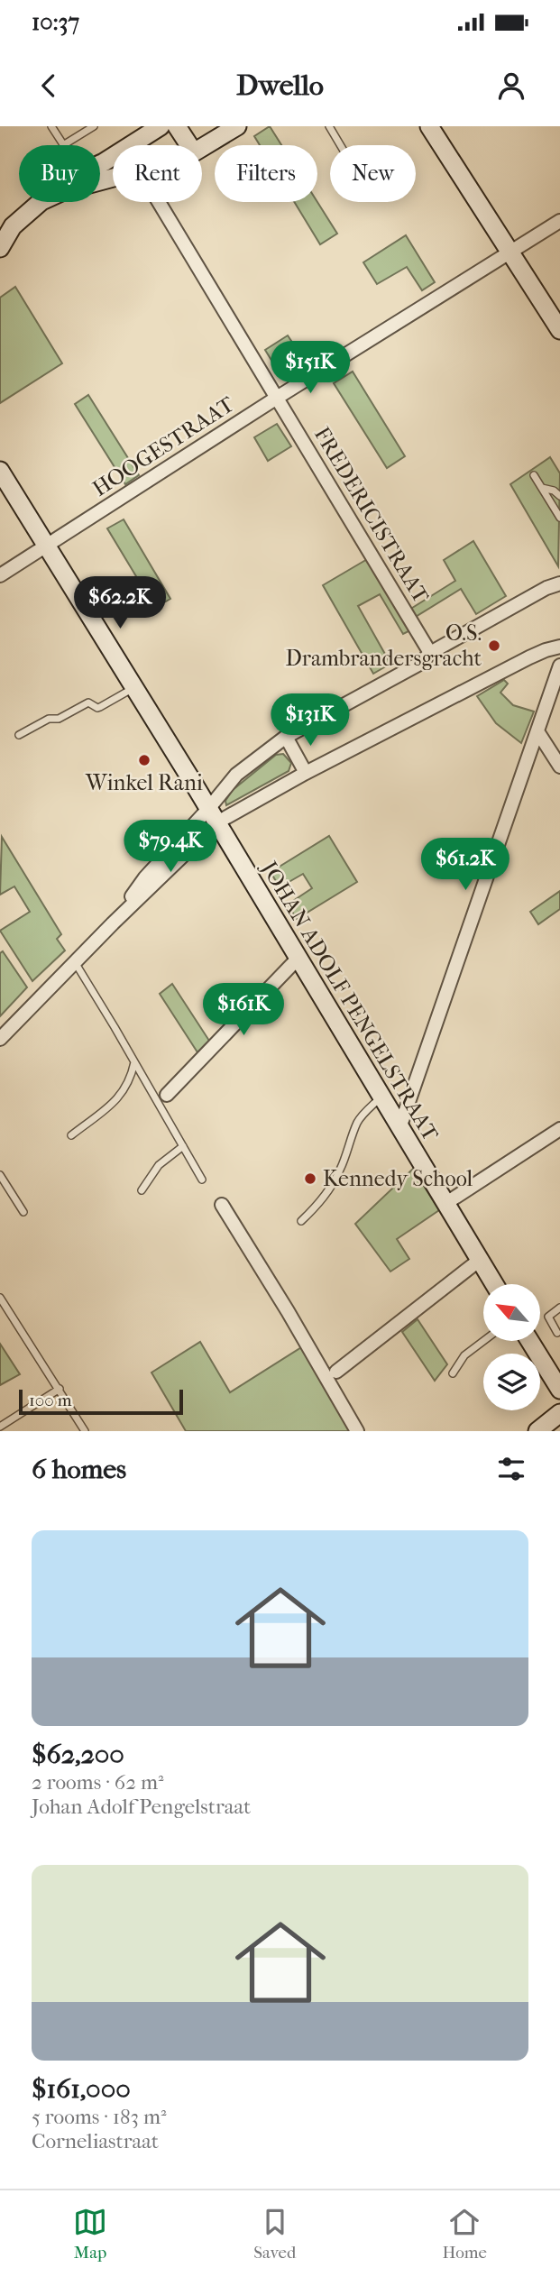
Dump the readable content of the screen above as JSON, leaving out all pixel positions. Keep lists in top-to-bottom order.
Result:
{
  "streets": {
    "main road": ["JOHAN ADOLF PENGELSTRAAT"],
    "street": ["HOOGESTRAAT", "FREDERICISTRAAT"]
  },
  "crossings": [
    ["HOOGESTRAAT", "FREDERICISTRAAT"],
    ["HOOGESTRAAT", "JOHAN ADOLF PENGELSTRAAT"]
  ],
  "places": ["O.S. Drambrandersgracht", "Winkel Rani", "Kennedy School"],
  "scale_bar": "100 m",
  "north": "top left",
  "page": {
    "status": "10:37",
    "header": "Dwello",
    "chip": [
      "Buy",
      "Rent",
      "Filters",
      "New"
    ],
    "price": [
      "$151K",
      "$62.2K",
      "$131K",
      "$79.4K",
      "$61.2K",
      "$161K"
    ],
    "scale": "100 m",
    "heading": "6 homes",
    "list": [
      {
        "name": "$62,200",
        "note": "2 rooms · 62 m² · Johan Adolf Pengelstraat"
      },
      {
        "name": "$161,000",
        "note": "5 rooms · 183 m² · Corneliastraat"
      }
    ],
    "tabs": ["Map", "Saved", "Home"]
  }
}
